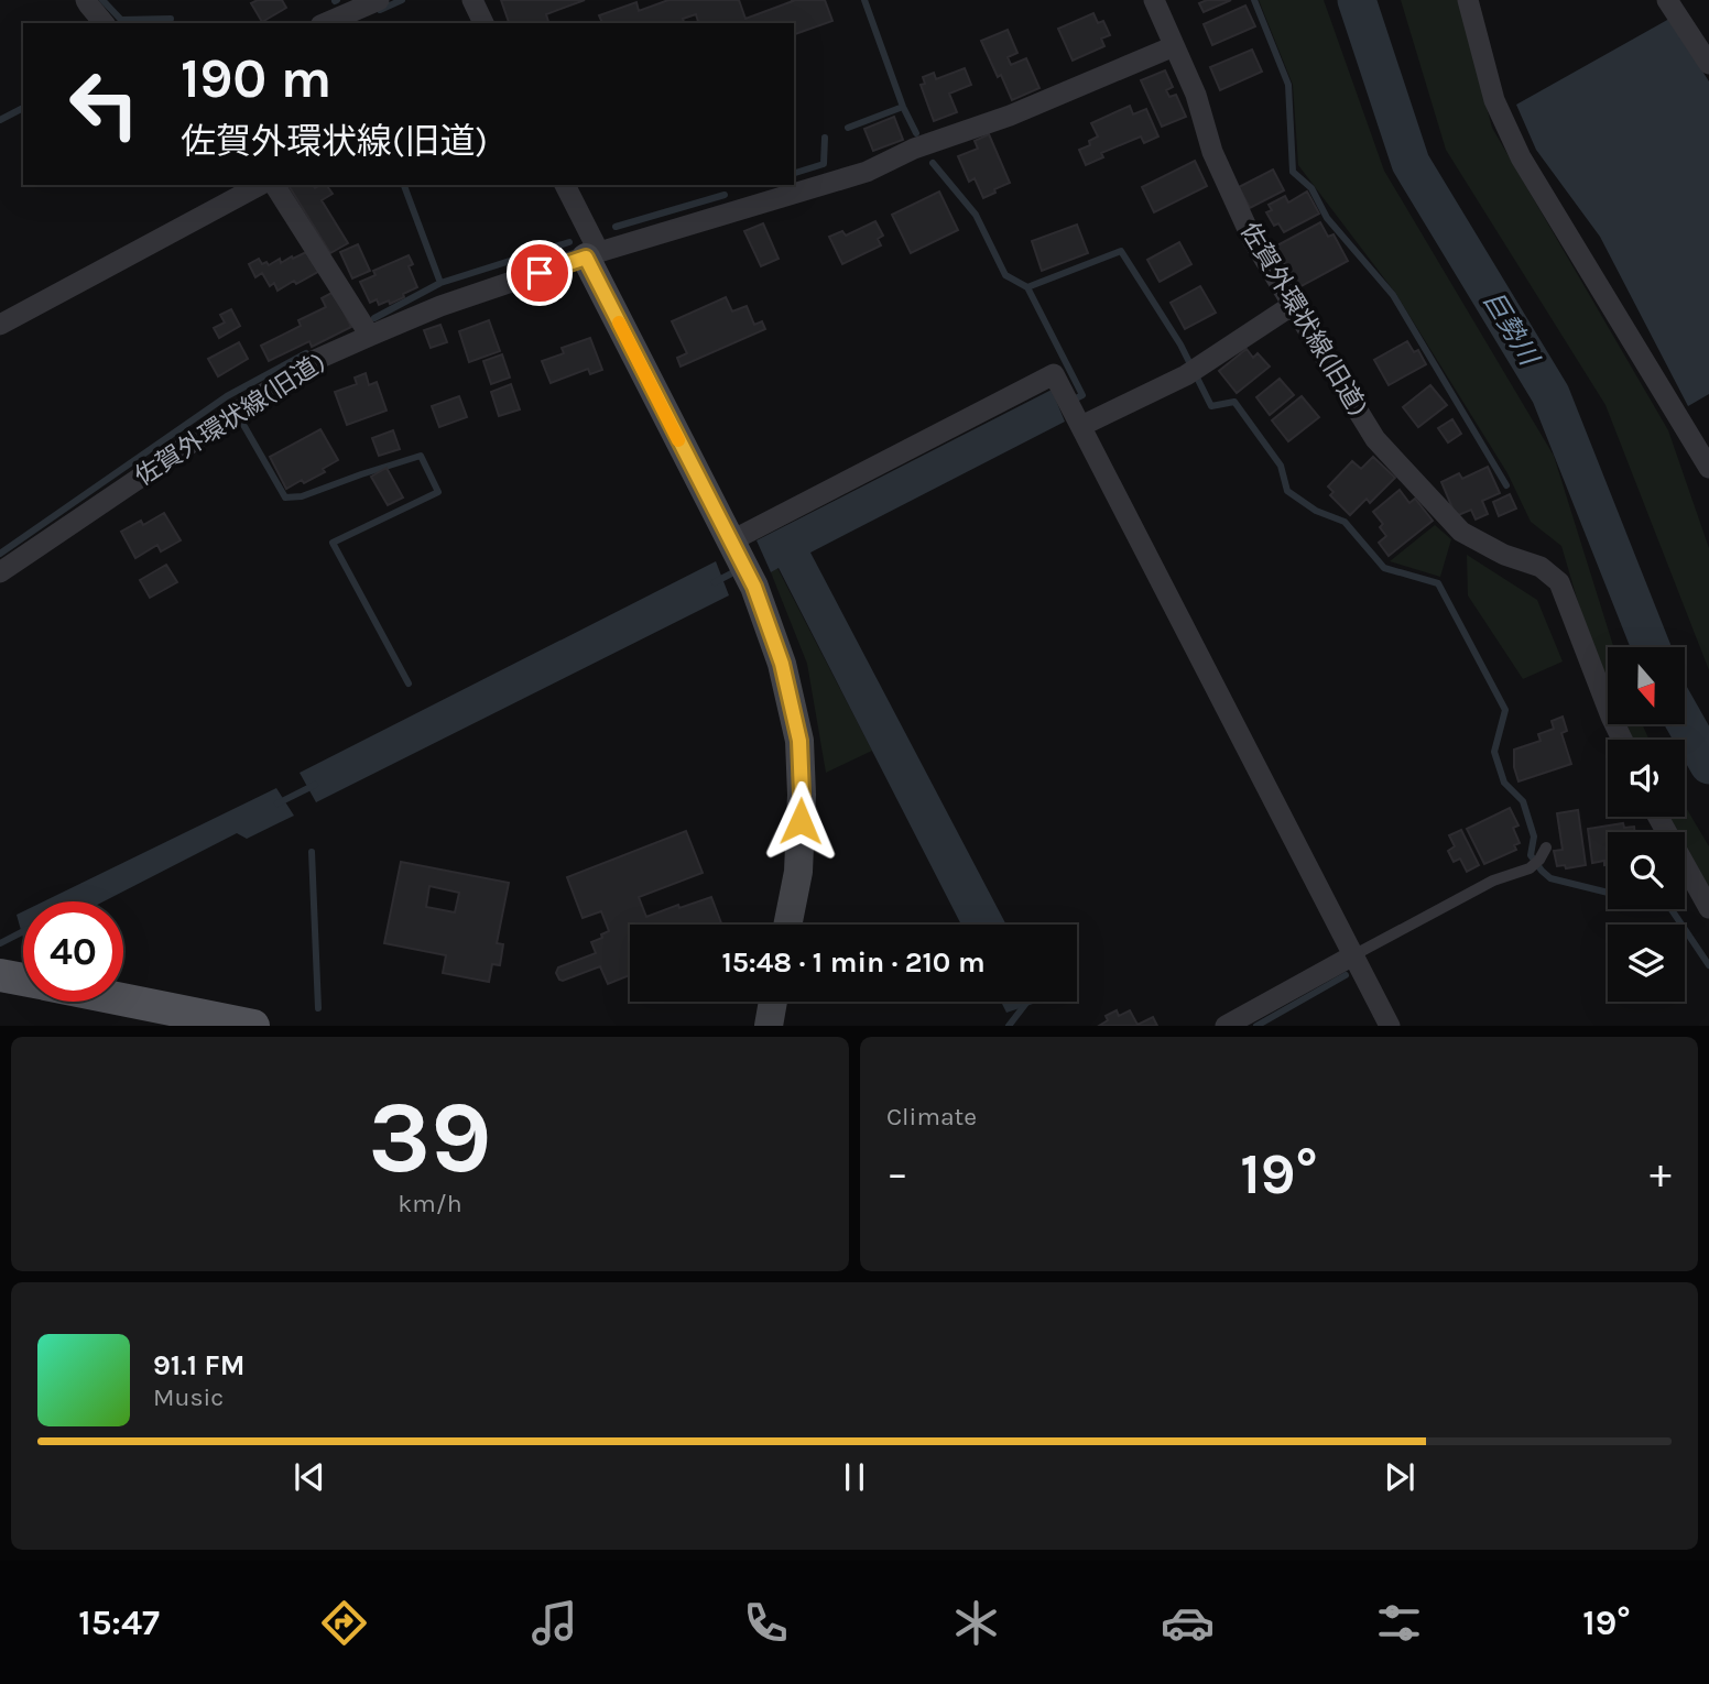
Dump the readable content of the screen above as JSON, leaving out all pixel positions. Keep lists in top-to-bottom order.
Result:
{
  "streets": {
    "street": ["佐賀外環状線(旧道)"]
  },
  "water": ["巨勢川"],
  "north": "bottom",
  "page": {
    "turn": ["190 m", "佐賀外環状線(旧道)"],
    "limit": "40",
    "trip": "15:48 · 1 min · 210 m",
    "tile": [
      ["39", "km/h"],
      "Climate"
    ],
    "heat": ["−", "19°", "+"],
    "song": ["91.1 FM", "Music"],
    "tabs": ["15:47", "19°"]
  }
}
